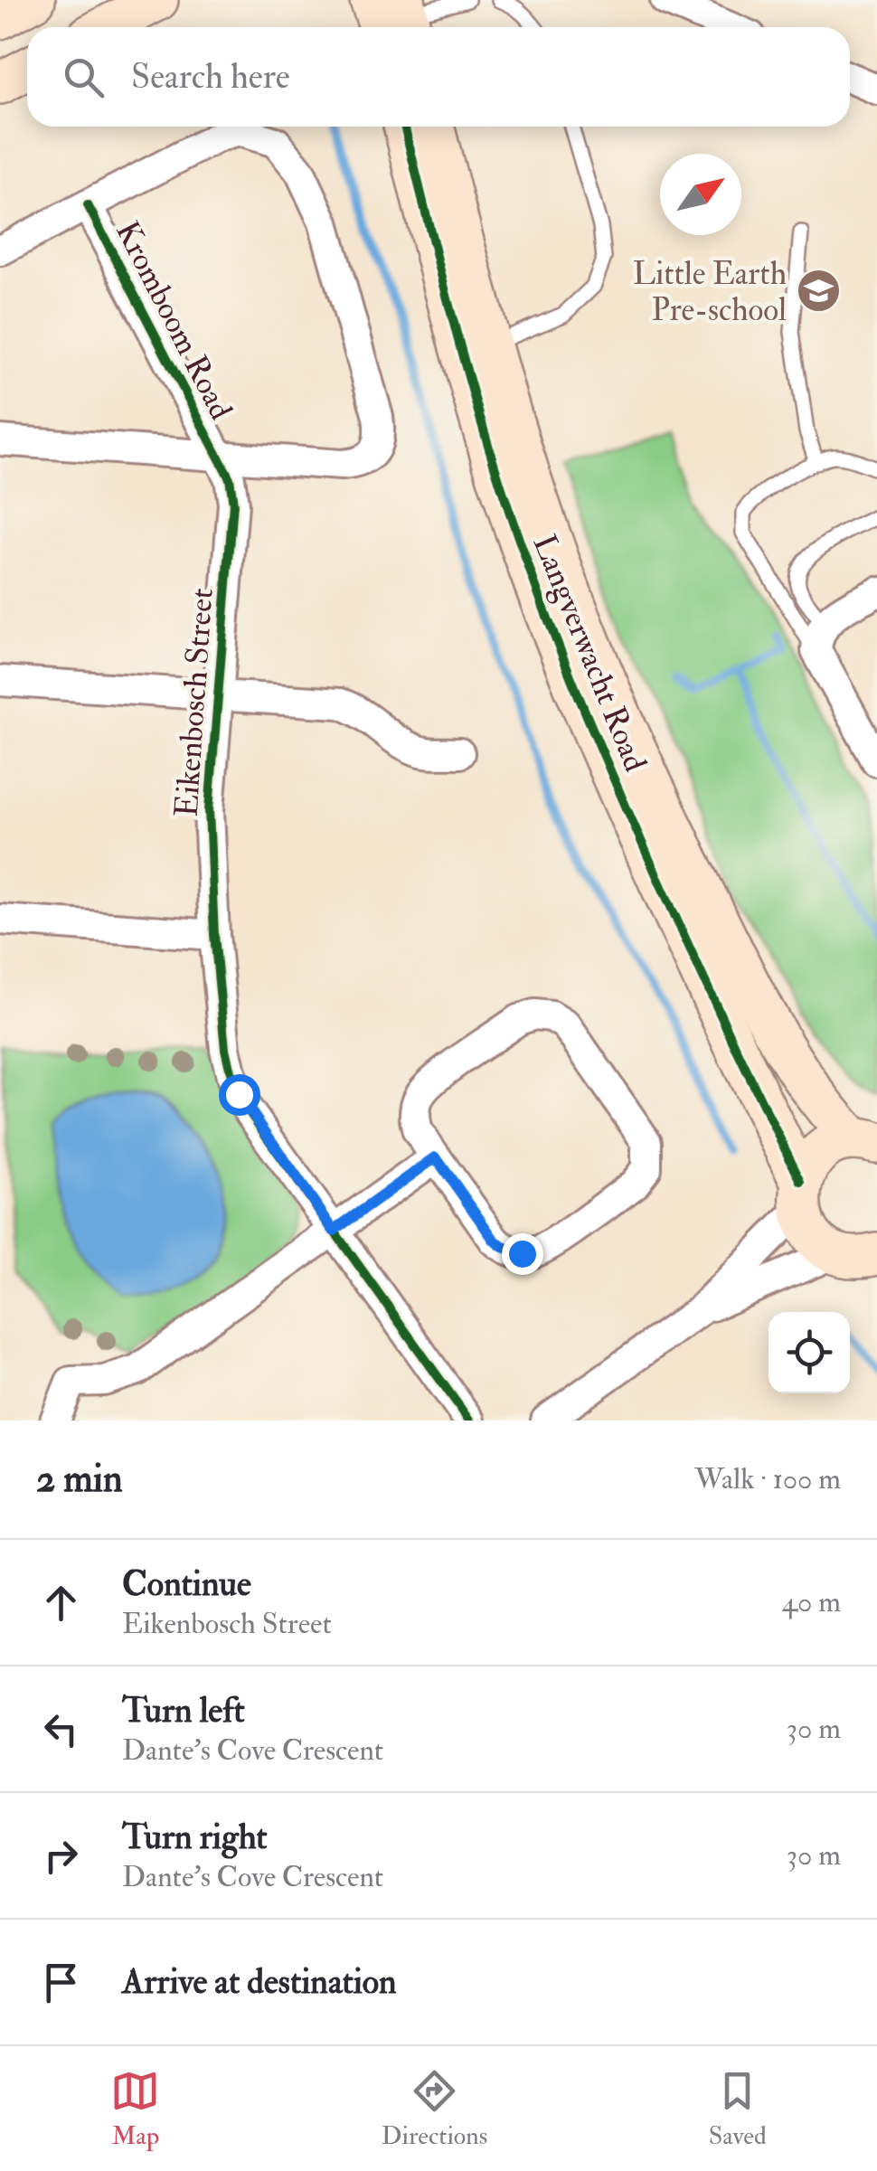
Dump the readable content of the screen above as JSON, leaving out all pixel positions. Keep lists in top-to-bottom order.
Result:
{
  "streets": {
    "street": ["Kromboom Road", "Langverwacht Road", "Eikenbosch Street"]
  },
  "crossings": [
    ["Kromboom Road", "Eikenbosch Street"]
  ],
  "places": {
    "school or university": ["Little Earth Pre-school"]
  },
  "north": "top right",
  "page": {
    "search": "Search here",
    "heading": ["2 min", "Walk · 100 m"],
    "list": [
      ["Continue", "Eikenbosch Street", "40 m"],
      ["Turn left", "Dante's Cove Crescent", "30 m"],
      ["Turn right", "Dante's Cove Crescent", "30 m"],
      "Arrive at destination"
    ],
    "nav": ["Map", "Directions", "Saved"]
  }
}
